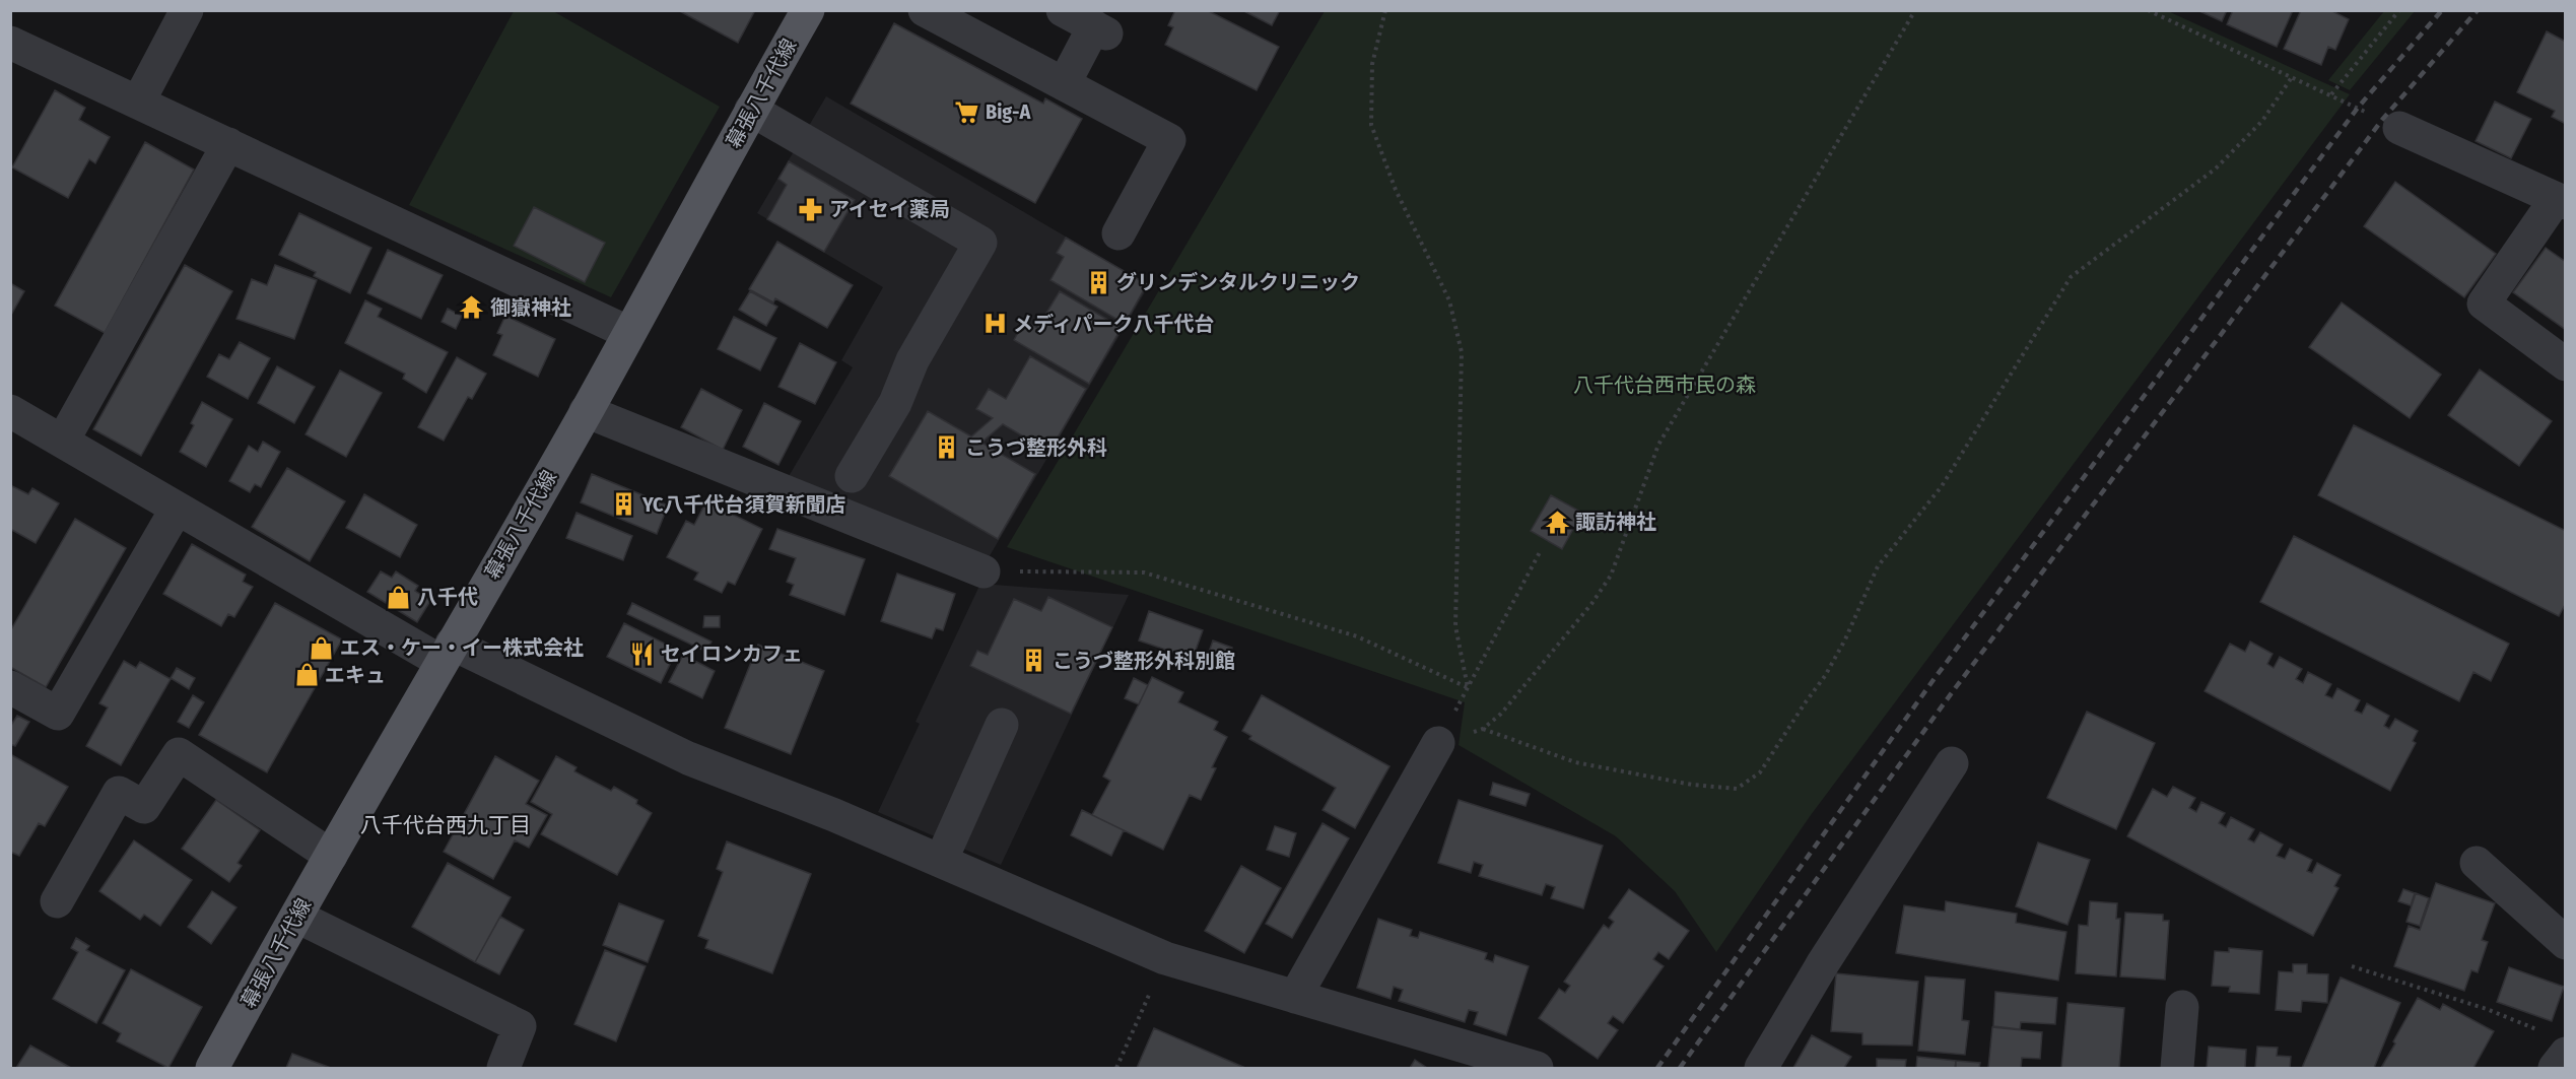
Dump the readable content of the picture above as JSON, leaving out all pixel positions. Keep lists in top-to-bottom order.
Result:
{
  "streets": {
    "main road": ["幕張八千代線"]
  },
  "districts": ["八千代台西九丁目"],
  "parks": ["八千代台西市民の森"],
  "places": {
    "supermarket": ["Big-A"],
    "pharmacy": ["アイセイ薬局"],
    "building": [
      "グリンデンタルクリニック",
      "こうづ整形外科",
      "YC八千代台須賀新聞店",
      "こうづ整形外科別館"
    ],
    "temple": ["御嶽神社", "諏訪神社"],
    "hospital": ["メディパーク八千代台"],
    "shop": ["八千代", "エス・ケー・イー株式会社", "エキュ"],
    "restaurant": ["セイロンカフェ"]
  }
}
